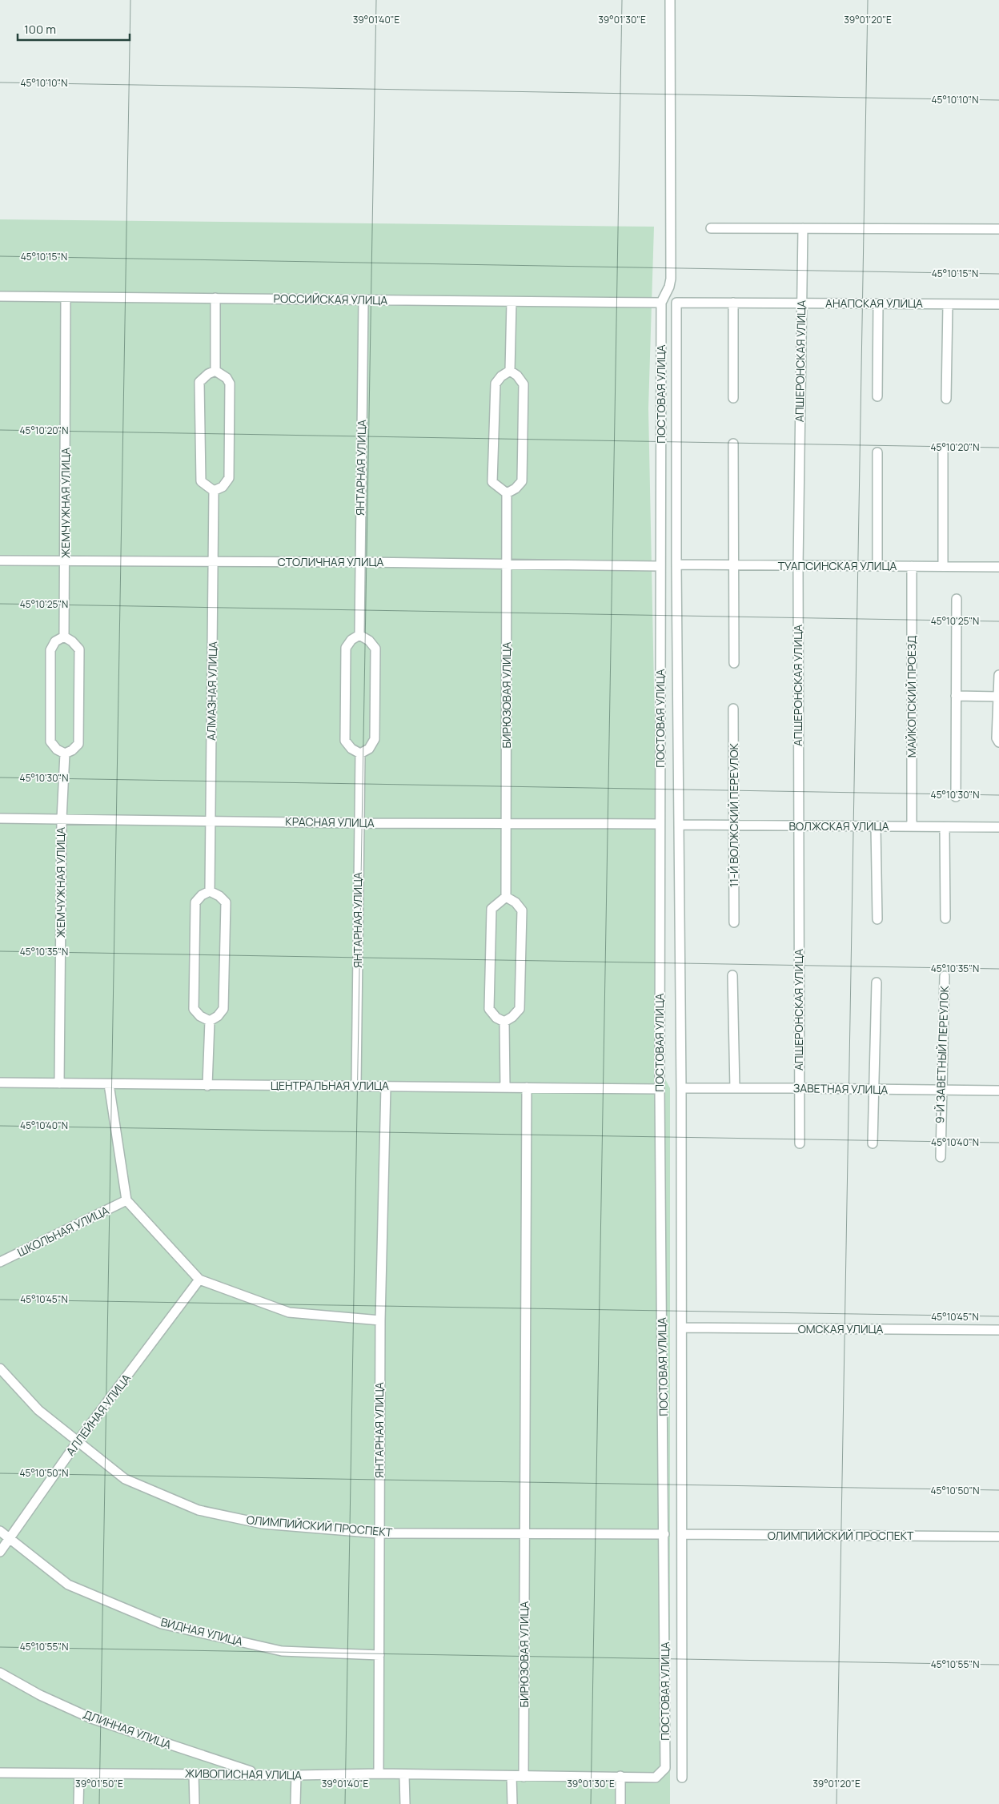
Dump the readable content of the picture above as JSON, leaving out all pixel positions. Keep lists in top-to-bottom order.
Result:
{
  "streets": {
    "street": [
      "РОССИЙСКАЯ УЛИЦА",
      "АНАПСКАЯ УЛИЦА",
      "АПШЕРОНСКАЯ УЛИЦА",
      "ПОСТОВАЯ УЛИЦА",
      "ЯНТАРНАЯ УЛИЦА",
      "ЖЕМЧУЖНАЯ УЛИЦА",
      "СТОЛИЧНАЯ УЛИЦА",
      "ТУАПСИНСКАЯ УЛИЦА",
      "АЛМАЗНАЯ УЛИЦА",
      "БИРЮЗОВАЯ УЛИЦА",
      "МАЙКОПСКИЙ ПРОЕЗД",
      "11-Й ВОЛЖСКИЙ ПЕРЕУЛОК",
      "КРАСНАЯ УЛИЦА",
      "ВОЛЖСКАЯ УЛИЦА",
      "9-Й ЗАВЕТНЫЙ ПЕРЕУЛОК",
      "ЦЕНТРАЛЬНАЯ УЛИЦА",
      "ЗАВЕТНАЯ УЛИЦА",
      "ШКОЛЬНАЯ УЛИЦА",
      "ОМСКАЯ УЛИЦА",
      "АЛЛЕЙНАЯ УЛИЦА",
      "ОЛИМПИЙСКИЙ ПРОСПЕКТ",
      "ВИДНАЯ УЛИЦА",
      "ДЛИННАЯ УЛИЦА",
      "ЖИВОПИСНАЯ УЛИЦА"
    ]
  },
  "crossings": [
    ["РОССИЙСКАЯ УЛИЦА", "ПОСТОВАЯ УЛИЦА"],
    ["РОССИЙСКАЯ УЛИЦА", "ЯНТАРНАЯ УЛИЦА"],
    ["РОССИЙСКАЯ УЛИЦА", "ЖЕМЧУЖНАЯ УЛИЦА"],
    ["АНАПСКАЯ УЛИЦА", "АПШЕРОНСКАЯ УЛИЦА"],
    ["АНАПСКАЯ УЛИЦА", "ПОСТОВАЯ УЛИЦА"],
    ["АПШЕРОНСКАЯ УЛИЦА", "ТУАПСИНСКАЯ УЛИЦА"],
    ["АПШЕРОНСКАЯ УЛИЦА", "ВОЛЖСКАЯ УЛИЦА"],
    ["АПШЕРОНСКАЯ УЛИЦА", "ЗАВЕТНАЯ УЛИЦА"],
    ["ПОСТОВАЯ УЛИЦА", "СТОЛИЧНАЯ УЛИЦА"],
    ["ПОСТОВАЯ УЛИЦА", "ТУАПСИНСКАЯ УЛИЦА"],
    ["ПОСТОВАЯ УЛИЦА", "КРАСНАЯ УЛИЦА"],
    ["ПОСТОВАЯ УЛИЦА", "ВОЛЖСКАЯ УЛИЦА"],
    ["ПОСТОВАЯ УЛИЦА", "ЦЕНТРАЛЬНАЯ УЛИЦА"],
    ["ПОСТОВАЯ УЛИЦА", "ЗАВЕТНАЯ УЛИЦА"],
    ["ПОСТОВАЯ УЛИЦА", "ОМСКАЯ УЛИЦА"],
    ["ПОСТОВАЯ УЛИЦА", "ОЛИМПИЙСКИЙ ПРОСПЕКТ"],
    ["ПОСТОВАЯ УЛИЦА", "ЖИВОПИСНАЯ УЛИЦА"],
    ["ЯНТАРНАЯ УЛИЦА", "СТОЛИЧНАЯ УЛИЦА"],
    ["ЯНТАРНАЯ УЛИЦА", "КРАСНАЯ УЛИЦА"],
    ["ЯНТАРНАЯ УЛИЦА", "ЦЕНТРАЛЬНАЯ УЛИЦА"],
    ["ЯНТАРНАЯ УЛИЦА", "ОЛИМПИЙСКИЙ ПРОСПЕКТ"],
    ["ЯНТАРНАЯ УЛИЦА", "ВИДНАЯ УЛИЦА"],
    ["ЯНТАРНАЯ УЛИЦА", "ЖИВОПИСНАЯ УЛИЦА"],
    ["ЖЕМЧУЖНАЯ УЛИЦА", "СТОЛИЧНАЯ УЛИЦА"],
    ["ЖЕМЧУЖНАЯ УЛИЦА", "КРАСНАЯ УЛИЦА"],
    ["ЖЕМЧУЖНАЯ УЛИЦА", "ЦЕНТРАЛЬНАЯ УЛИЦА"],
    ["СТОЛИЧНАЯ УЛИЦА", "АЛМАЗНАЯ УЛИЦА"],
    ["СТОЛИЧНАЯ УЛИЦА", "БИРЮЗОВАЯ УЛИЦА"],
    ["ТУАПСИНСКАЯ УЛИЦА", "МАЙКОПСКИЙ ПРОЕЗД"],
    ["АЛМАЗНАЯ УЛИЦА", "КРАСНАЯ УЛИЦА"],
    ["БИРЮЗОВАЯ УЛИЦА", "КРАСНАЯ УЛИЦА"],
    ["БИРЮЗОВАЯ УЛИЦА", "ЦЕНТРАЛЬНАЯ УЛИЦА"],
    ["БИРЮЗОВАЯ УЛИЦА", "ОЛИМПИЙСКИЙ ПРОСПЕКТ"],
    ["БИРЮЗОВАЯ УЛИЦА", "ЖИВОПИСНАЯ УЛИЦА"],
    ["МАЙКОПСКИЙ ПРОЕЗД", "ВОЛЖСКАЯ УЛИЦА"],
    ["11-Й ВОЛЖСКИЙ ПЕРЕУЛОК", "ВОЛЖСКАЯ УЛИЦА"],
    ["9-Й ЗАВЕТНЫЙ ПЕРЕУЛОК", "ЗАВЕТНАЯ УЛИЦА"],
    ["АЛЛЕЙНАЯ УЛИЦА", "ОЛИМПИЙСКИЙ ПРОСПЕКТ"],
    ["АЛЛЕЙНАЯ УЛИЦА", "ВИДНАЯ УЛИЦА"],
    ["ДЛИННАЯ УЛИЦА", "ЖИВОПИСНАЯ УЛИЦА"]
  ],
  "scale_bar": "100 m",
  "coordinates": [
    "39°01'40\"E",
    "39°01'30\"E",
    "39°01'20\"E",
    "45°10'10\"N",
    "45°10'15\"N",
    "45°10'20\"N",
    "45°10'25\"N",
    "45°10'30\"N",
    "45°10'35\"N",
    "45°10'40\"N",
    "45°10'45\"N",
    "45°10'50\"N",
    "45°10'55\"N",
    "39°01'50\"E"
  ]
}
